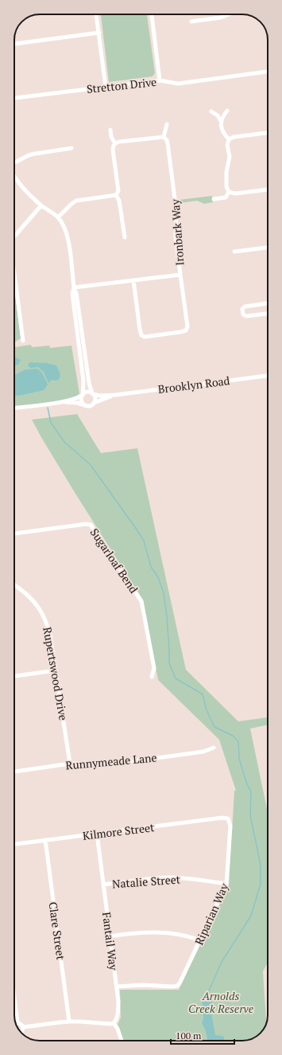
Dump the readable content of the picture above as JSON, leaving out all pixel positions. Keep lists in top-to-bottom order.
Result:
{
  "streets": {
    "street": [
      "Stretton Drive",
      "Ironbark Way",
      "Brooklyn Road",
      "Sugarloaf Bend",
      "Rupertswood Drive",
      "Runnymeade Lane",
      "Kilmore Street",
      "Natalie Street",
      "Riparian Way",
      "Clare Street",
      "Fantail Way"
    ]
  },
  "crossings": [
    ["Rupertswood Drive", "Runnymeade Lane"],
    ["Kilmore Street", "Riparian Way"],
    ["Kilmore Street", "Clare Street"],
    ["Kilmore Street", "Fantail Way"],
    ["Natalie Street", "Riparian Way"],
    ["Natalie Street", "Fantail Way"],
    ["Riparian Way", "Fantail Way"]
  ],
  "parks": ["Arnolds Creek Reserve"],
  "scale_bar": "100 m"
}
